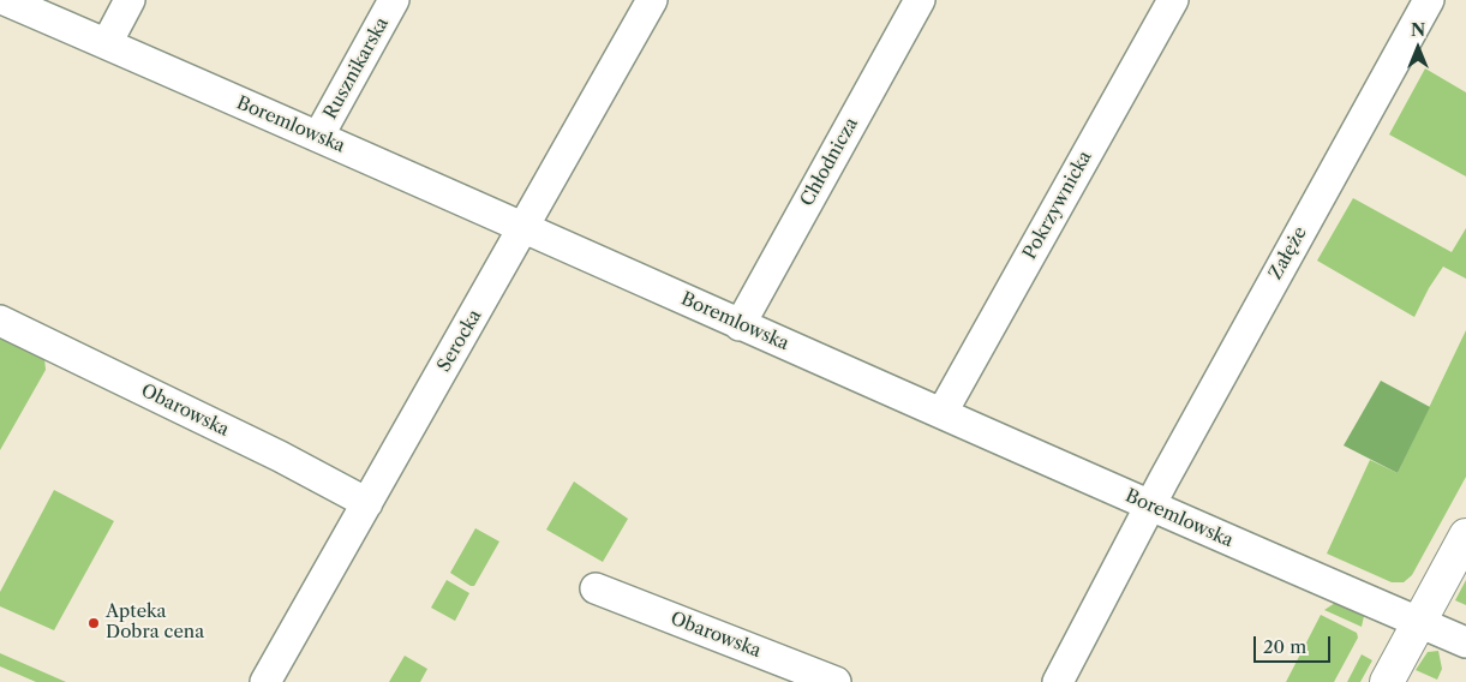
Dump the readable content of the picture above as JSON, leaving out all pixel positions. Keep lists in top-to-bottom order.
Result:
{
  "streets": {
    "street": [
      "Rusznikarska",
      "Boremlowska",
      "Chłodnicza",
      "Pokrzywnicka",
      "Załęże",
      "Serocka",
      "Obarowska"
    ]
  },
  "crossings": [
    ["Rusznikarska", "Boremlowska"],
    ["Boremlowska", "Chłodnicza"],
    ["Boremlowska", "Pokrzywnicka"],
    ["Boremlowska", "Załęże"],
    ["Boremlowska", "Serocka"],
    ["Serocka", "Obarowska"]
  ],
  "places": ["Apteka Dobra cena"],
  "scale_bar": "20 m",
  "north": "top"
}
